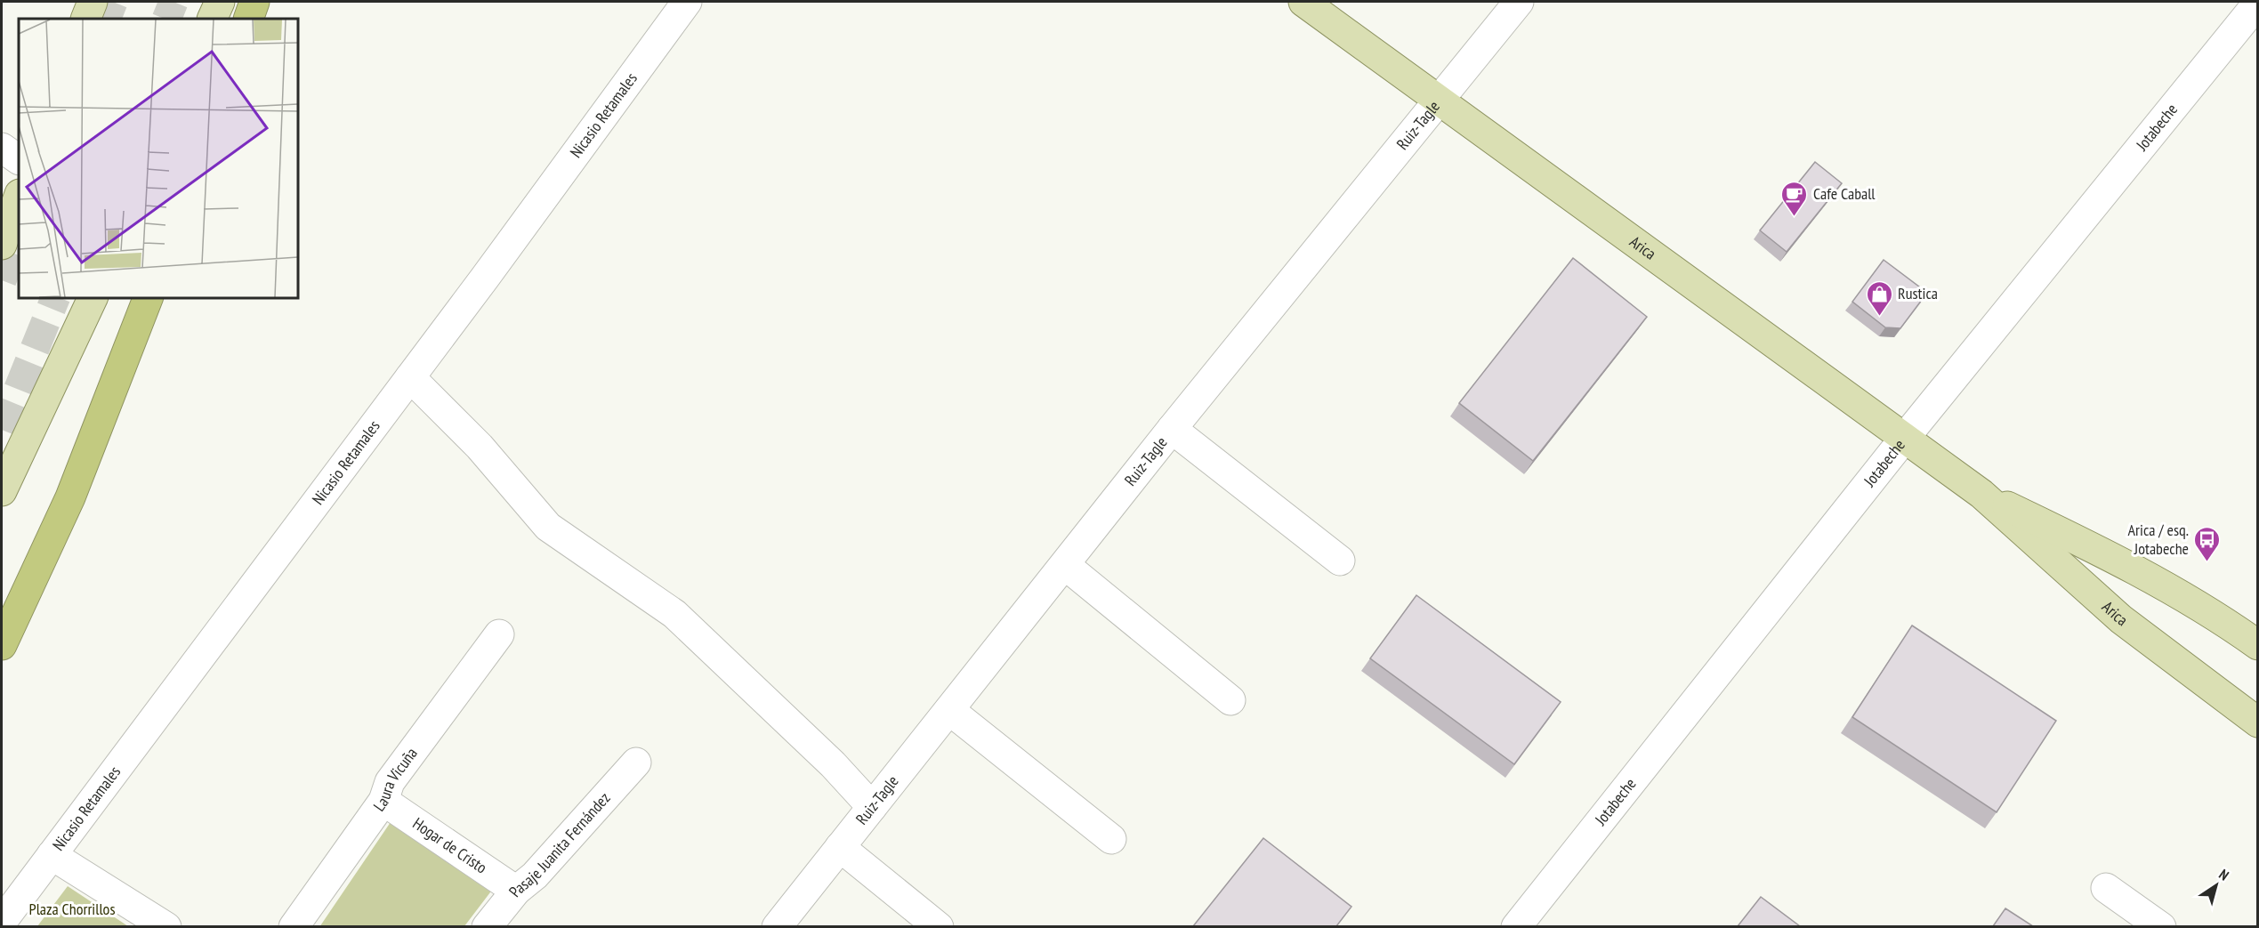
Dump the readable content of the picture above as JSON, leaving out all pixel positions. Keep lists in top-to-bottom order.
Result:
{
  "streets": {
    "main road": ["Arica"],
    "street": [
      "Nicasio Retamales",
      "Ruiz-Tagle",
      "Jotabeche",
      "Laura Vicuña",
      "Pasaje Juanita Fernández",
      "Hogar de Cristo"
    ]
  },
  "crossings": [
    ["Ruiz-Tagle", "Arica"],
    ["Jotabeche", "Arica"],
    ["Laura Vicuña", "Hogar de Cristo"],
    ["Pasaje Juanita Fernández", "Hogar de Cristo"]
  ],
  "parks": ["Plaza Chorrillos"],
  "places": {
    "cafe": ["Cafe Caball"],
    "shop": ["Rustica"],
    "bus stop": ["Arica / esq. Jotabeche"]
  },
  "north": "top right"
}
